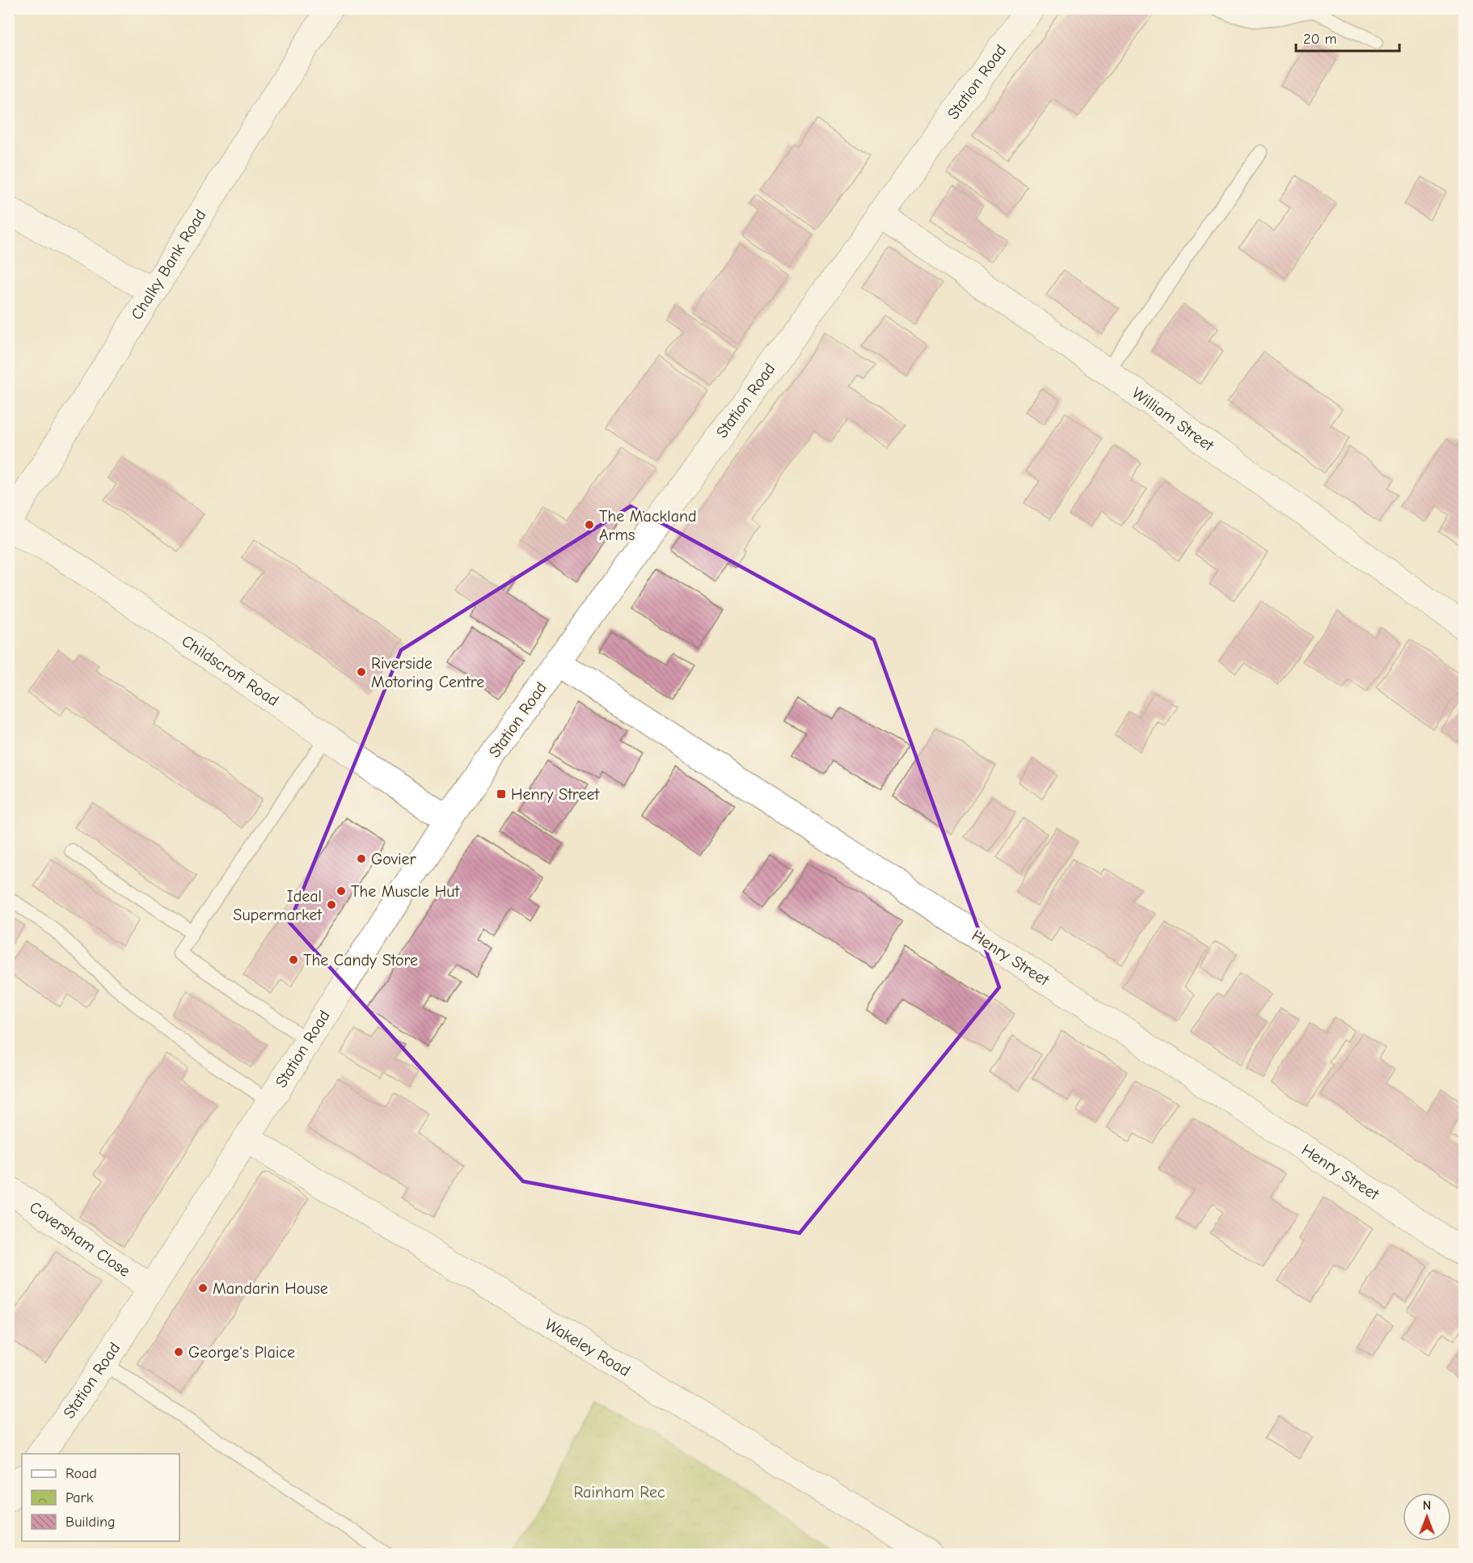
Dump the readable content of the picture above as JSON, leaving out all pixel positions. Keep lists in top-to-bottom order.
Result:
{
  "streets": {
    "street": [
      "Station Road",
      "Chalky Bank Road",
      "William Street",
      "Childscroft Road",
      "Henry Street",
      "Caversham Close",
      "Wakeley Road"
    ]
  },
  "crossings": [
    ["Station Road", "William Street"],
    ["Station Road", "Childscroft Road"],
    ["Station Road", "Henry Street"],
    ["Station Road", "Caversham Close"],
    ["Station Road", "Wakeley Road"]
  ],
  "parks": ["Rainham Rec"],
  "places": {
    "other": [
      "The Mackland Arms",
      "Riverside Motoring Centre",
      "Govier",
      "The Muscle Hut",
      "Ideal Supermarket",
      "The Candy Store",
      "Mandarin House",
      "George's Plaice"
    ],
    "transit": ["Henry Street"]
  },
  "legend": ["Road", "Park", "Building"],
  "scale_bar": "20 m",
  "north": "top"
}
